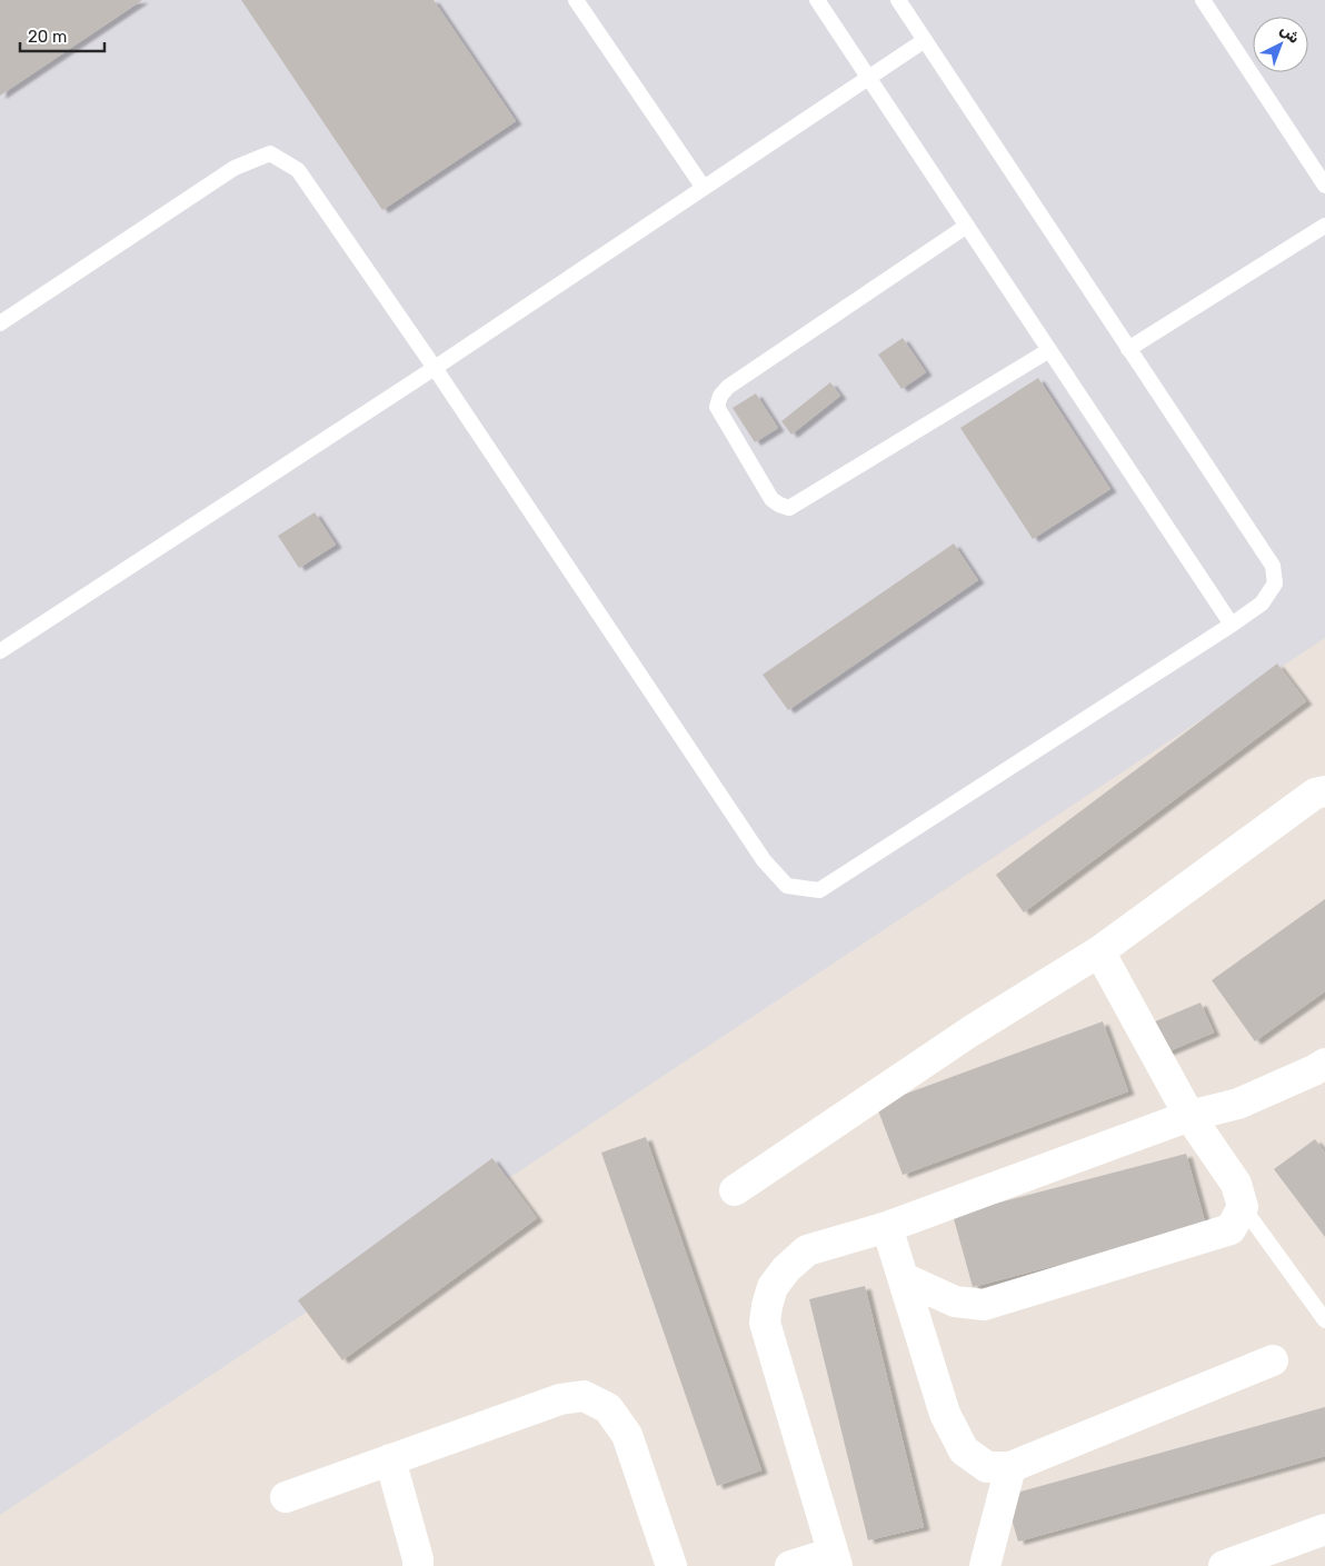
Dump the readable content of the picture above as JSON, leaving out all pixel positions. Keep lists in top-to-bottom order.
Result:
{
  "scale_bar": "20 m",
  "north": "top right"
}
